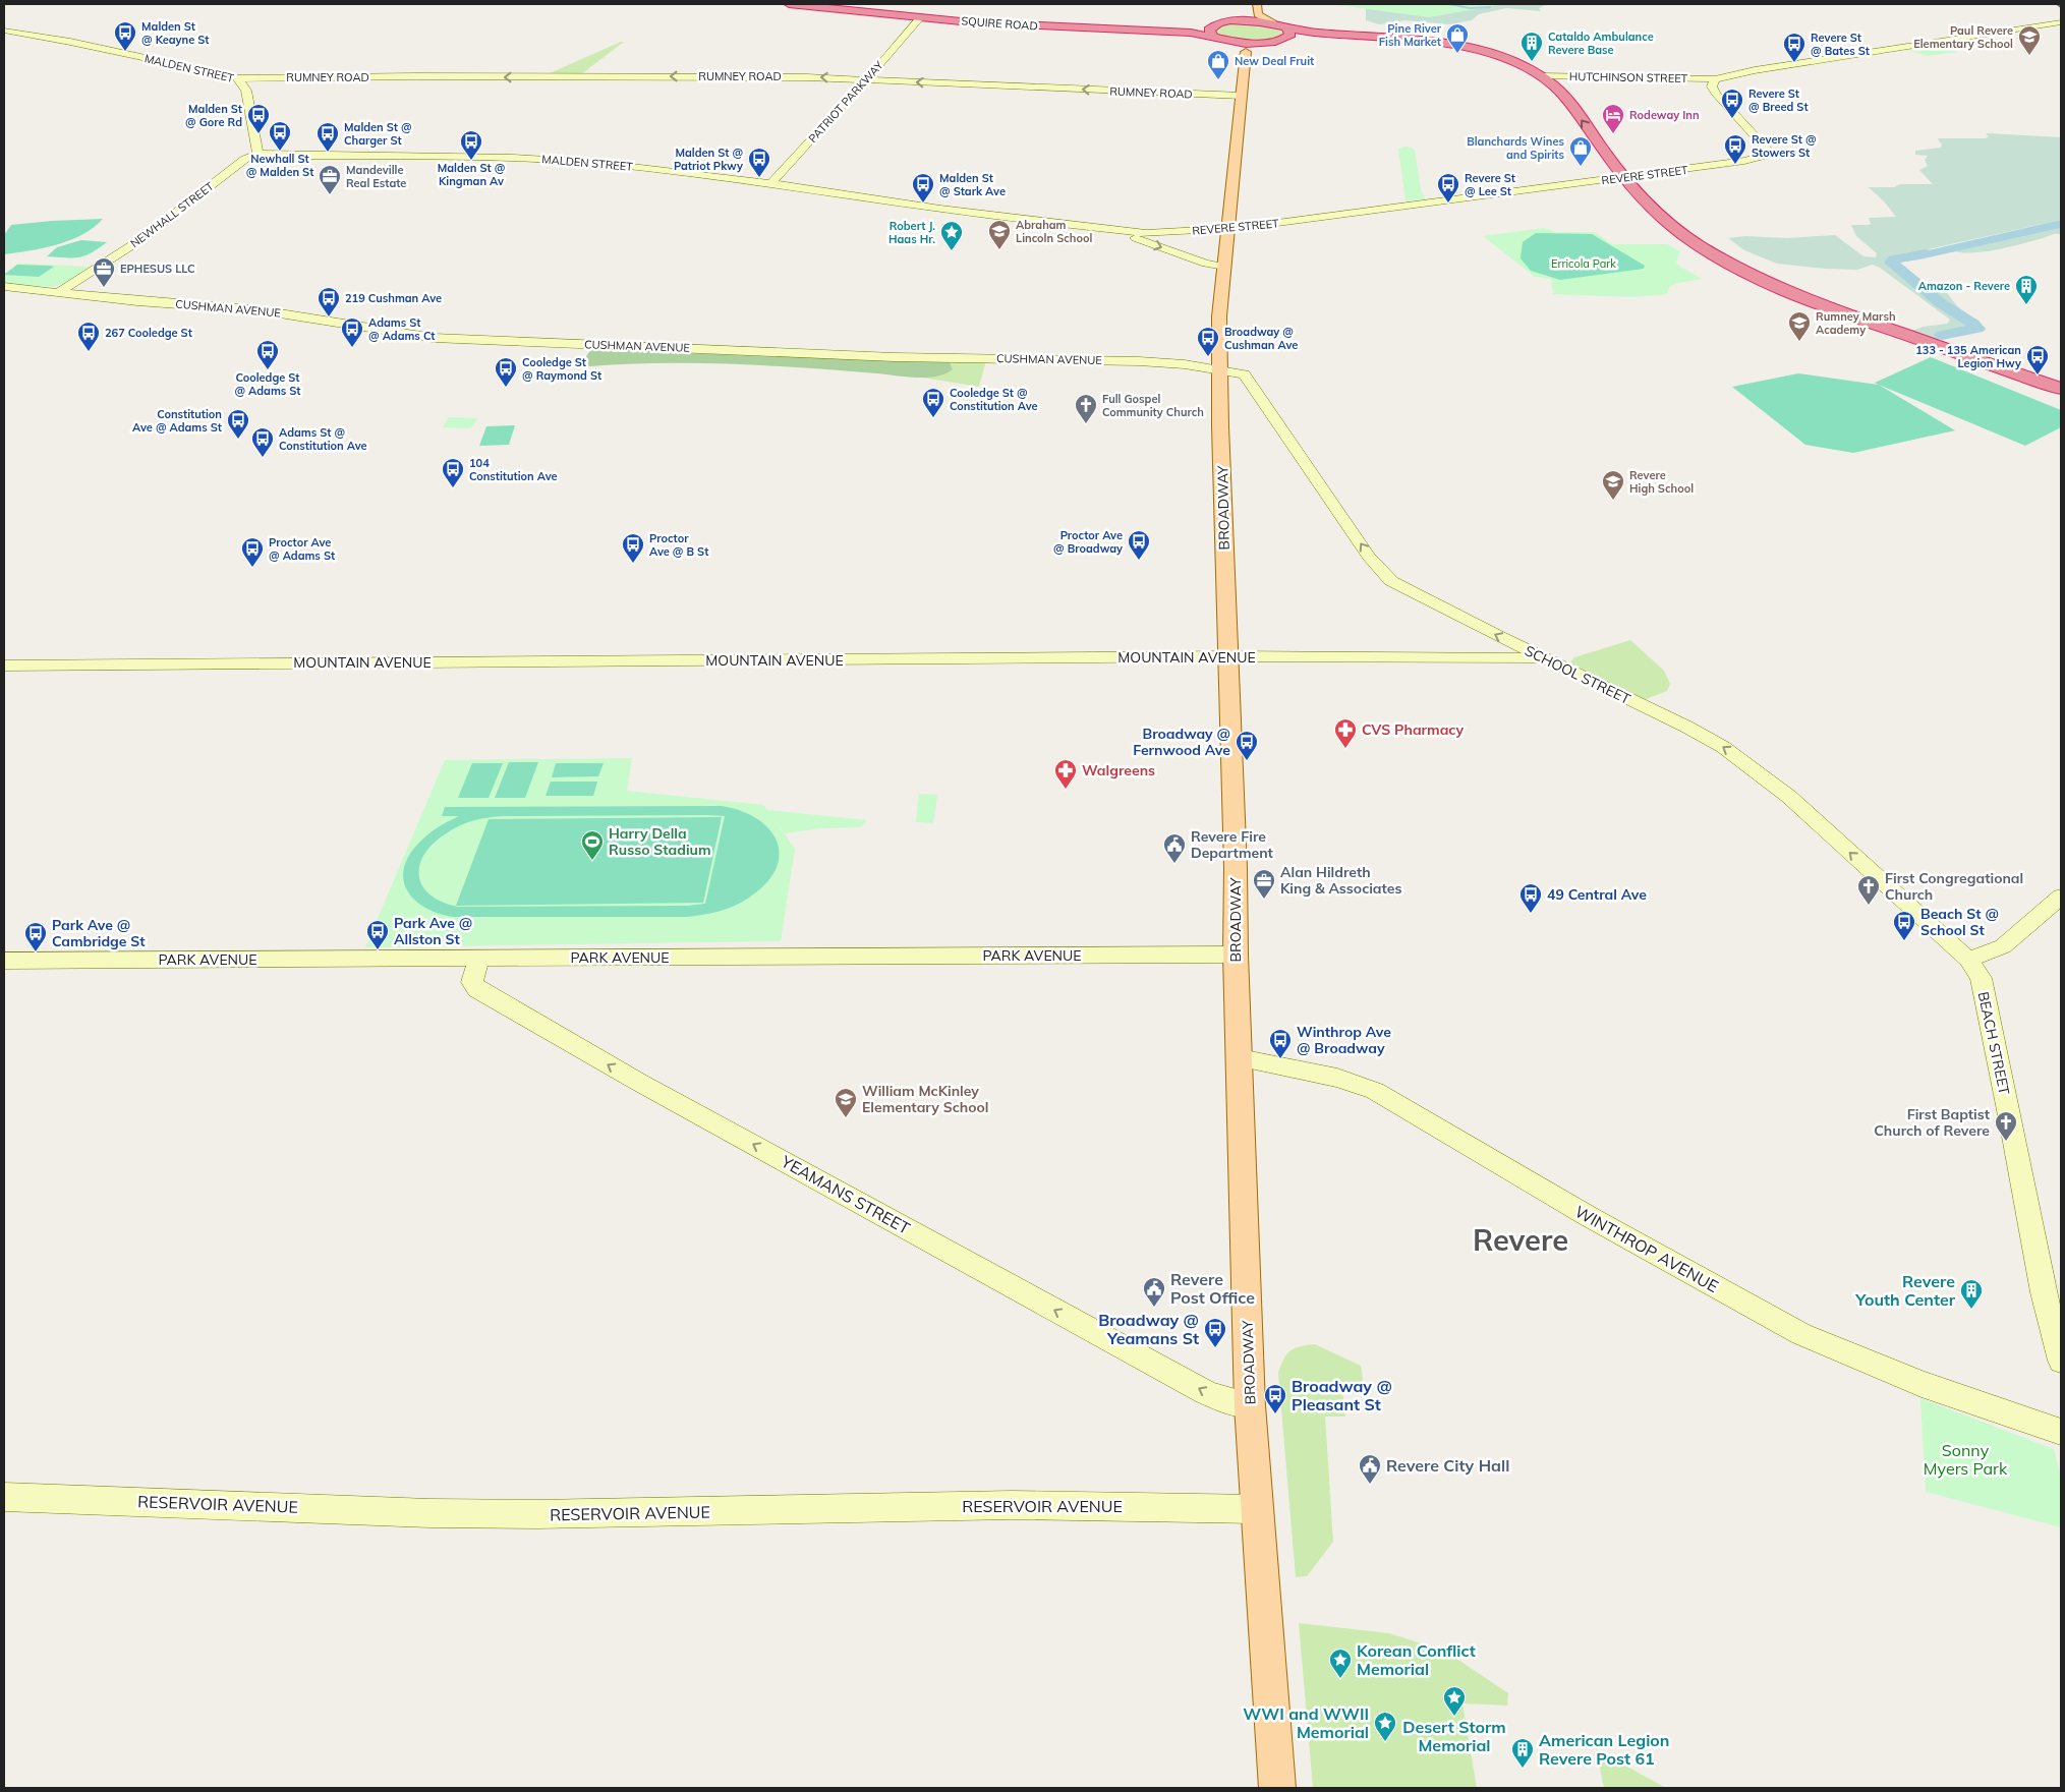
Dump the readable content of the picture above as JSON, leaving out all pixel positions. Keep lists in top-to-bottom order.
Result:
{
  "streets": {
    "highway": ["SQUIRE ROAD"],
    "main road": ["BROADWAY"],
    "street": [
      "MALDEN STREET",
      "RUMNEY ROAD",
      "HUTCHINSON STREET",
      "PATRIOT PARKWAY",
      "REVERE STREET",
      "NEWHALL STREET",
      "CUSHMAN AVENUE",
      "MOUNTAIN AVENUE",
      "SCHOOL STREET",
      "PARK AVENUE",
      "BEACH STREET",
      "YEAMANS STREET",
      "WINTHROP AVENUE",
      "RESERVOIR AVENUE"
    ]
  },
  "crossings": [
    ["MALDEN STREET", "RUMNEY ROAD"],
    ["MALDEN STREET", "PATRIOT PARKWAY"],
    ["MALDEN STREET", "REVERE STREET"],
    ["MALDEN STREET", "NEWHALL STREET"],
    ["MALDEN STREET", "BROADWAY"],
    ["RUMNEY ROAD", "PATRIOT PARKWAY"],
    ["RUMNEY ROAD", "BROADWAY"],
    ["HUTCHINSON STREET", "REVERE STREET"],
    ["REVERE STREET", "BROADWAY"],
    ["NEWHALL STREET", "CUSHMAN AVENUE"],
    ["CUSHMAN AVENUE", "BROADWAY"],
    ["CUSHMAN AVENUE", "SCHOOL STREET"],
    ["BROADWAY", "MOUNTAIN AVENUE"],
    ["BROADWAY", "SCHOOL STREET"],
    ["BROADWAY", "PARK AVENUE"],
    ["BROADWAY", "YEAMANS STREET"],
    ["BROADWAY", "WINTHROP AVENUE"],
    ["BROADWAY", "RESERVOIR AVENUE"],
    ["MOUNTAIN AVENUE", "SCHOOL STREET"],
    ["SCHOOL STREET", "BEACH STREET"],
    ["PARK AVENUE", "YEAMANS STREET"]
  ],
  "one_way": ["RUMNEY ROAD", "SCHOOL STREET", "YEAMANS STREET"],
  "districts": ["Revere"],
  "parks": ["Erricola Park", "Sonny Myers Park"],
  "places": {
    "bus stop": [
      "Malden St @ Keayne St",
      "Revere St @ Bates St",
      "Revere St @ Breed St",
      "Malden St @ Gore Rd",
      "Newhall St @ Malden St",
      "Malden St @ Charger St",
      "Malden St @ Kingman Av",
      "Revere St @ Stowers St",
      "Malden St @ Patriot Pkwy",
      "Malden St @ Stark Ave",
      "Revere St @ Lee St",
      "219 Cushman Ave",
      "Adams St @ Adams Ct",
      "267 Cooledge St",
      "Broadway @ Cushman Ave",
      "Cooledge St @ Adams St",
      "133 - 135 American Legion Hwy",
      "Cooledge St @ Raymond St",
      "Cooledge St @ Constitution Ave",
      "Constitution Ave @ Adams St",
      "Adams St @ Constitution Ave",
      "104 Constitution Ave",
      "Proctor Ave @ Broadway",
      "Proctor Ave @ B St",
      "Proctor Ave @ Adams St",
      "Broadway @ Fernwood Ave",
      "49 Central Ave",
      "Beach St @ School St",
      "Park Ave @ Allston St",
      "Park Ave @ Cambridge St",
      "Winthrop Ave @ Broadway",
      "Broadway @ Yeamans St",
      "Broadway @ Pleasant St"
    ],
    "shop": ["Pine River Fish Market", "New Deal Fruit", "Blanchards Wines and Spirits"],
    "school or university": [
      "Paul Revere Elementary School",
      "Abraham Lincoln School",
      "Rumney Marsh Academy",
      "Revere High School",
      "William McKinley Elementary School"
    ],
    "building": [
      "Cataldo Ambulance Revere Base",
      "Amazon - Revere",
      "Revere Youth Center",
      "American Legion Revere Post 61"
    ],
    "hotel": ["Rodeway Inn"],
    "office": ["Mandeville Real Estate", "EPHESUS LLC", "Alan Hildreth King & Associates"],
    "place": [
      "Robert J. Haas Hr.",
      "Korean Conflict Memorial",
      "Desert Storm Memorial",
      "WWI and WWII Memorial"
    ],
    "church": ["Full Gospel Community Church", "First Congregational Church", "First Baptist Church of Revere"],
    "pharmacy": ["CVS Pharmacy", "Walgreens"],
    "sports": ["Harry Della Russo Stadium"],
    "public building": ["Revere Fire Department", "Revere Post Office", "Revere City Hall"]
  }
}
